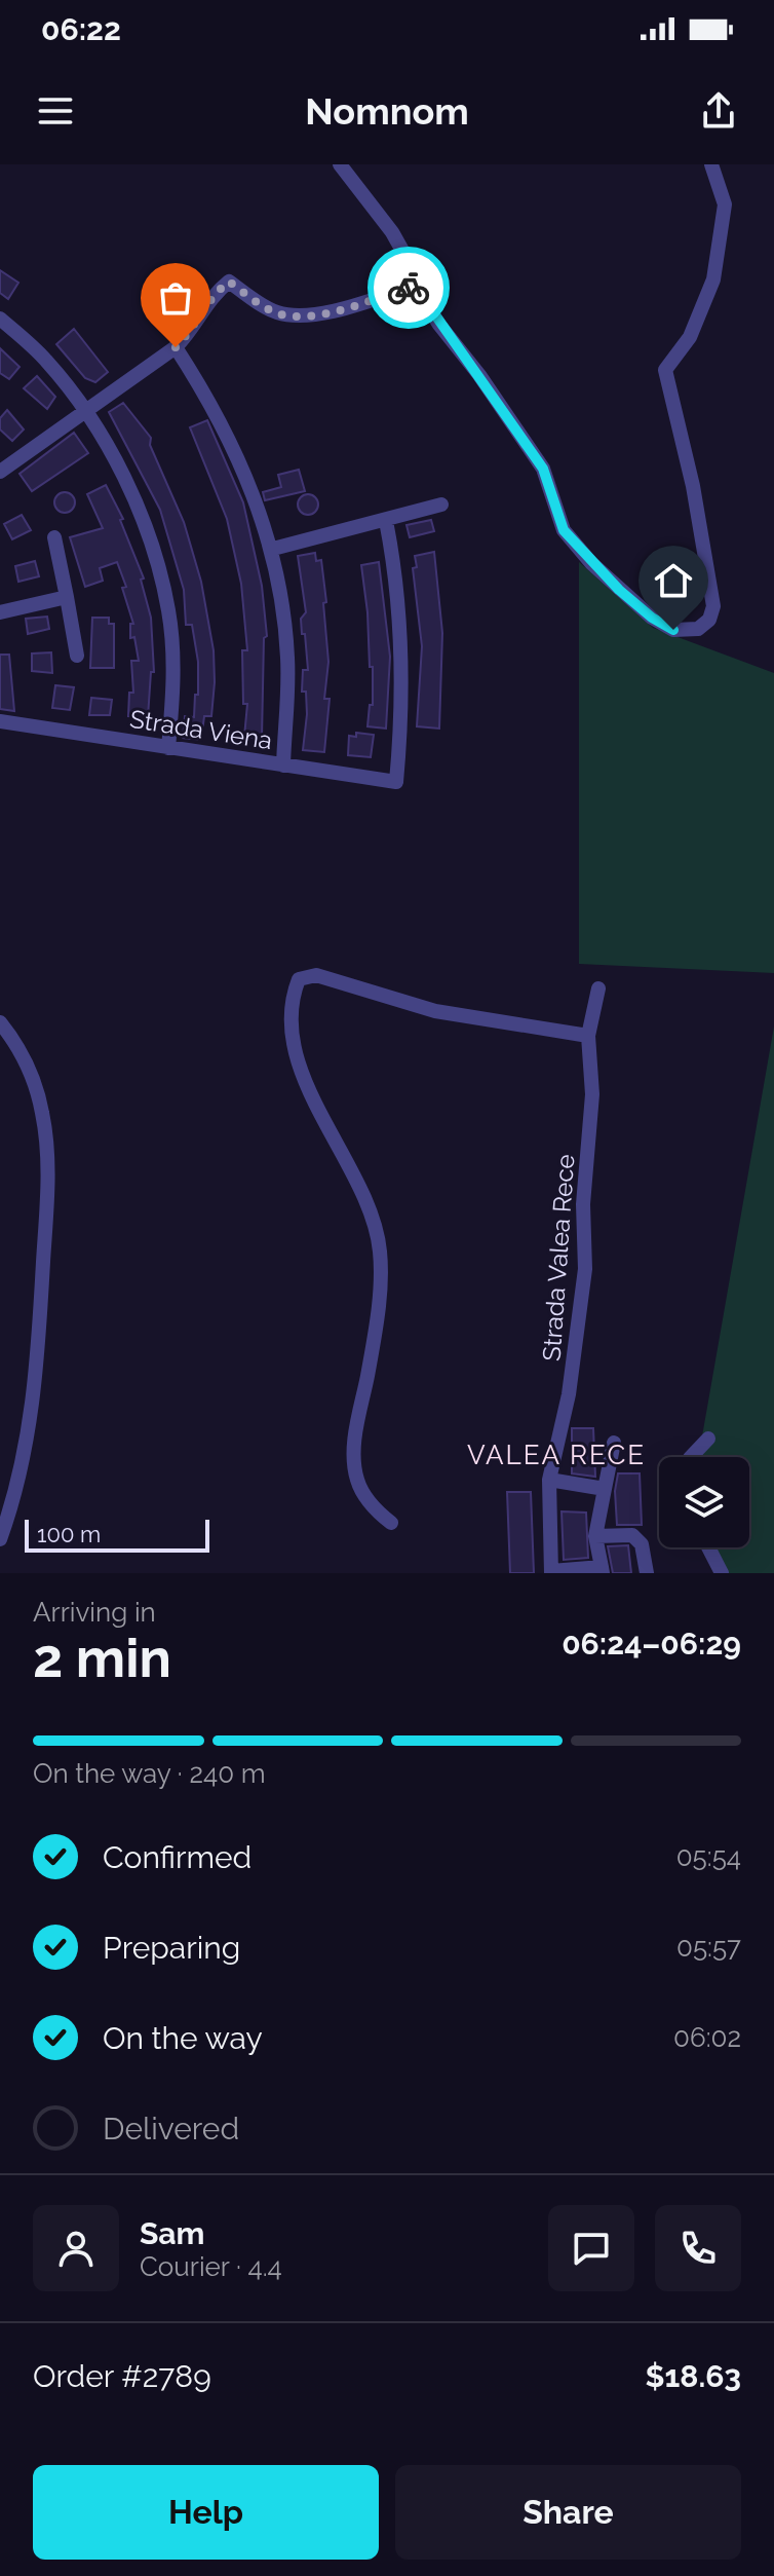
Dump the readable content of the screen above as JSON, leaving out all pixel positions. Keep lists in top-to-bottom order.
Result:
{
  "streets": {
    "street": ["Strada Viena", "Strada Valea Rece"]
  },
  "districts": ["VALEA RECE"],
  "scale_bar": "100 m",
  "page": {
    "status": "06:22",
    "header": "Nomnom",
    "scale": "100 m",
    "heading": ["2 min", "Arriving in", "06:24–06:29"],
    "panel": [
      "Sam",
      "Courier · 4.4",
      "Order #2789",
      "$18.63"
    ],
    "bar": "On the way · 240 m",
    "list": [
      ["Confirmed", "05:54"],
      ["Preparing", "05:57"],
      ["On the way", "06:02"],
      "Delivered"
    ],
    "buttons": ["Help", "Share"]
  }
}
